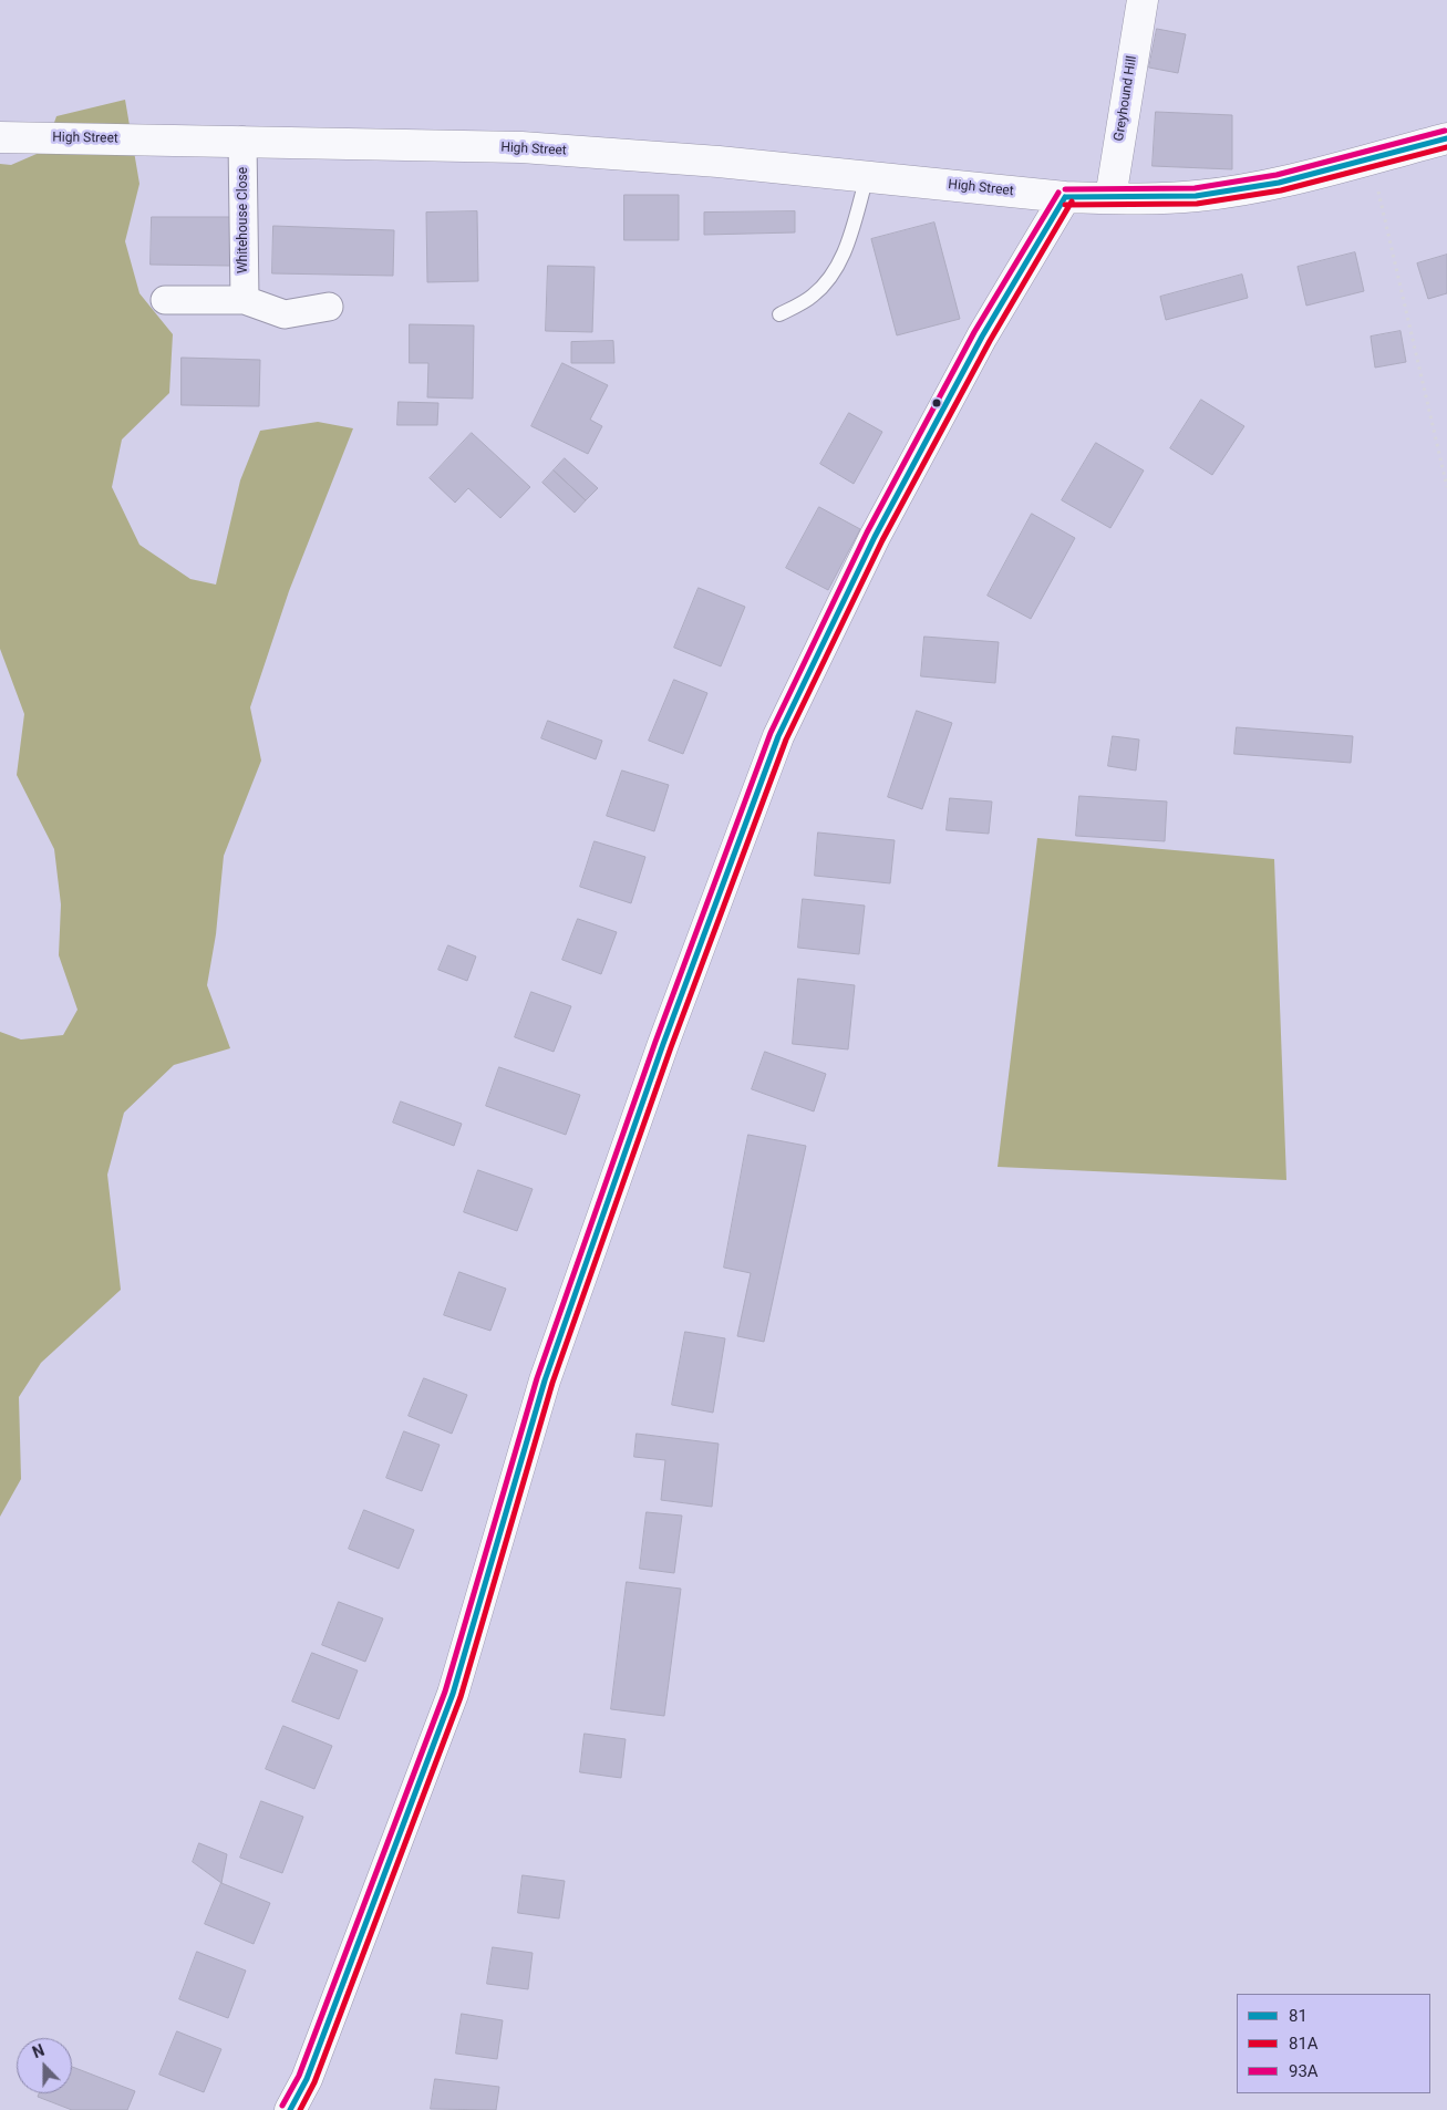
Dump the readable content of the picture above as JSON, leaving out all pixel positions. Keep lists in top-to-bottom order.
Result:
{
  "streets": {
    "street": ["Greyhound Hill", "High Street", "Whitehouse Close"]
  },
  "crossings": [
    ["Greyhound Hill", "High Street"],
    ["High Street", "Whitehouse Close"]
  ],
  "lines": ["transit line 93A", "transit line 81", "transit line 81A"],
  "legend": ["81", "81A", "93A"],
  "north": "top"
}
